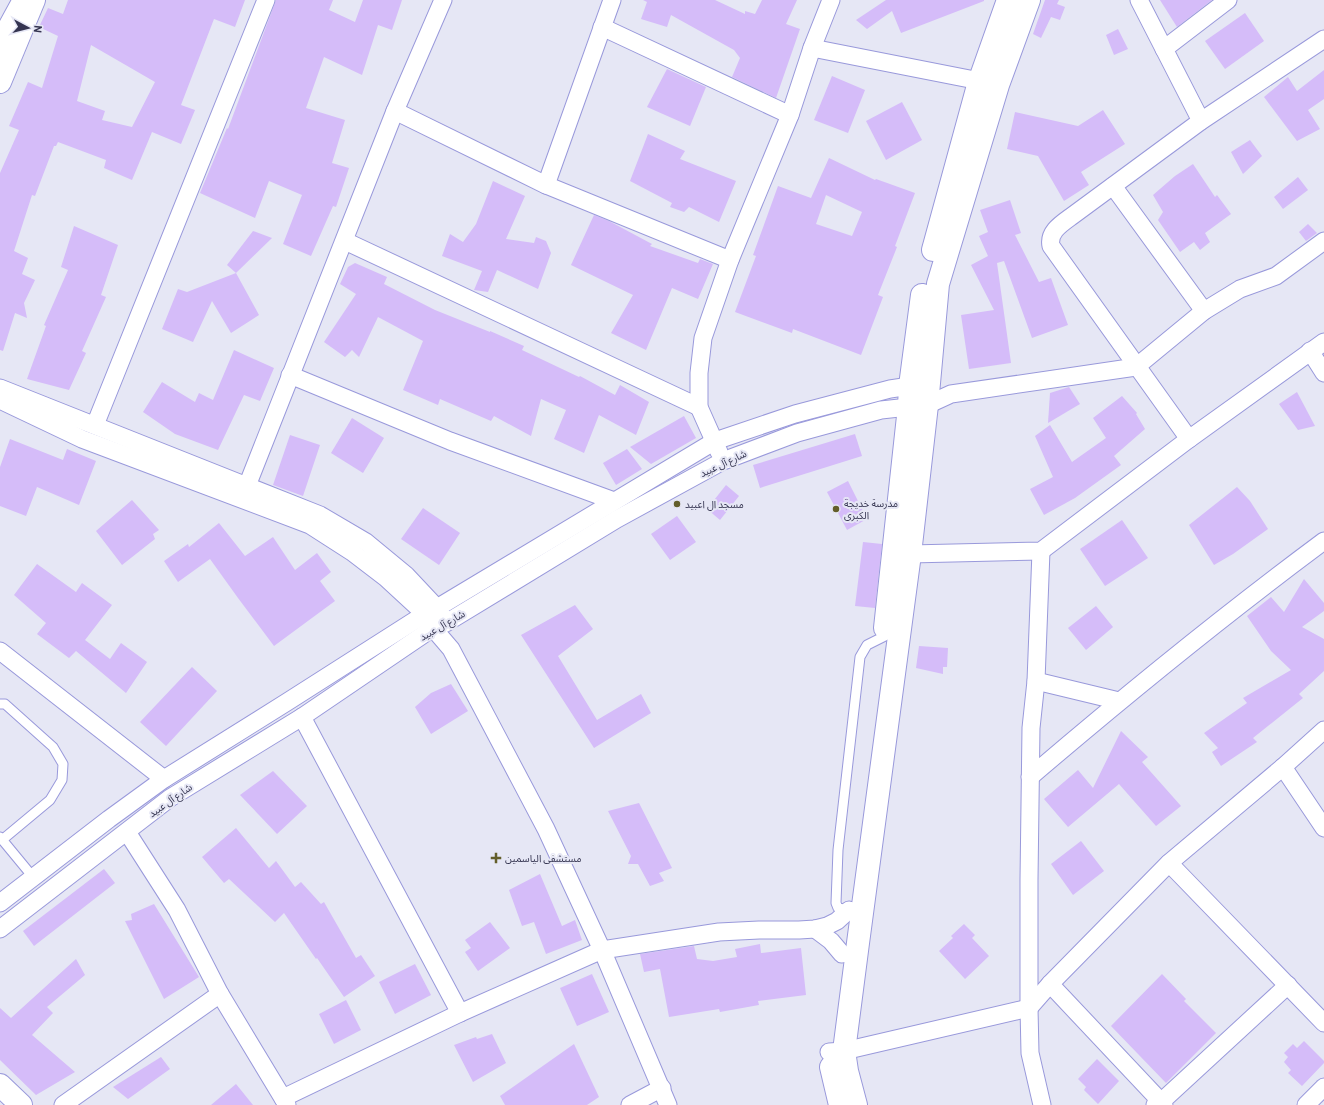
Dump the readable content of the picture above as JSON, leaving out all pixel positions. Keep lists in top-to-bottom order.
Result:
{
  "streets": {
    "street": ["شارع آل عبيد"]
  },
  "places": {
    "other": ["مسجد ال اعبيد", "مدرسة خديجة الكبرى"],
    "health": ["مستشفى الياسمين"]
  },
  "north": "right"
}
